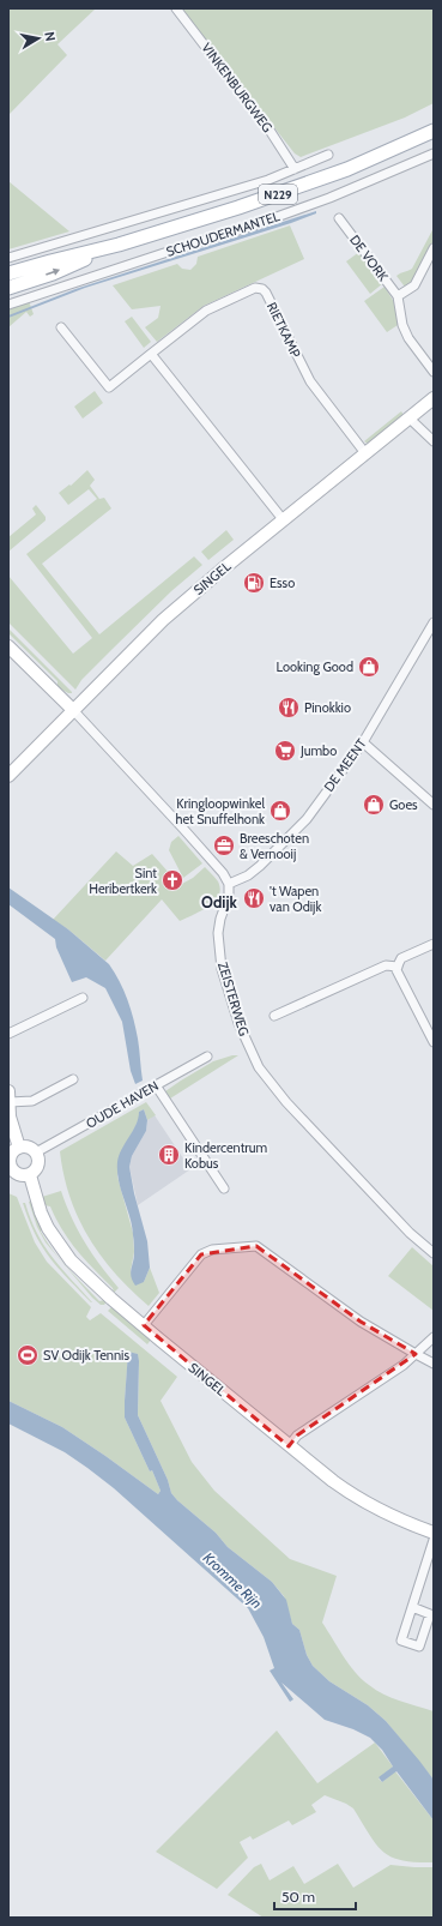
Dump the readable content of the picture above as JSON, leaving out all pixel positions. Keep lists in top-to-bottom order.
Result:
{
  "streets": {
    "main road": ["N229", "SCHOUDERMANTEL"],
    "street": [
      "VINKENBURGWEG",
      "DE VORK",
      "RIETKAMP",
      "SINGEL",
      "DE MEENT",
      "ZEISTERWEG",
      "OUDE HAVEN"
    ]
  },
  "crossings": [
    ["RIETKAMP", "SINGEL"],
    ["SINGEL", "OUDE HAVEN"],
    ["DE MEENT", "ZEISTERWEG"]
  ],
  "districts": ["Odijk"],
  "water": ["Kromme Rijn"],
  "places": {
    "fuel station": ["Esso"],
    "shop": ["Looking Good", "Goes", "Kringloopwinkel het Snuffelhonk"],
    "restaurant": ["Pinokkio", "'t Wapen van Odijk"],
    "supermarket": ["Jumbo"],
    "office": ["Breeschoten & Vernooij"],
    "church": ["Sint Heribertkerk"],
    "building": ["Kindercentrum Kobus"],
    "sports": ["SV Odijk Tennis"]
  },
  "scale_bar": "50 m",
  "north": "right"
}
